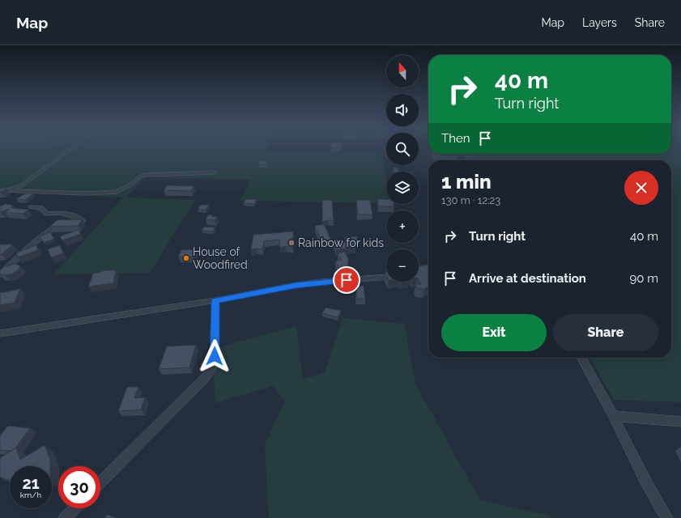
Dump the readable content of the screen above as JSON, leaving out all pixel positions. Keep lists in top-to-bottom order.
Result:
{
  "places": ["Rainbow for kids", "House of Woodfired"],
  "north": "top",
  "page": {
    "header": "Map",
    "nav": ["Map", "Layers", "Share"],
    "map_buttons": ["+", "−"],
    "turn": ["40 m", "Turn right"],
    "then": "Then",
    "heading": ["1 min", "130 m · 12:23"],
    "list": [
      {
        "name": "Turn right",
        "value": "40 m"
      },
      {
        "name": "Arrive at destination",
        "value": "90 m"
      }
    ],
    "buttons": ["Exit", "Share"],
    "speed": "21 km/h",
    "limit": "30"
  }
}
